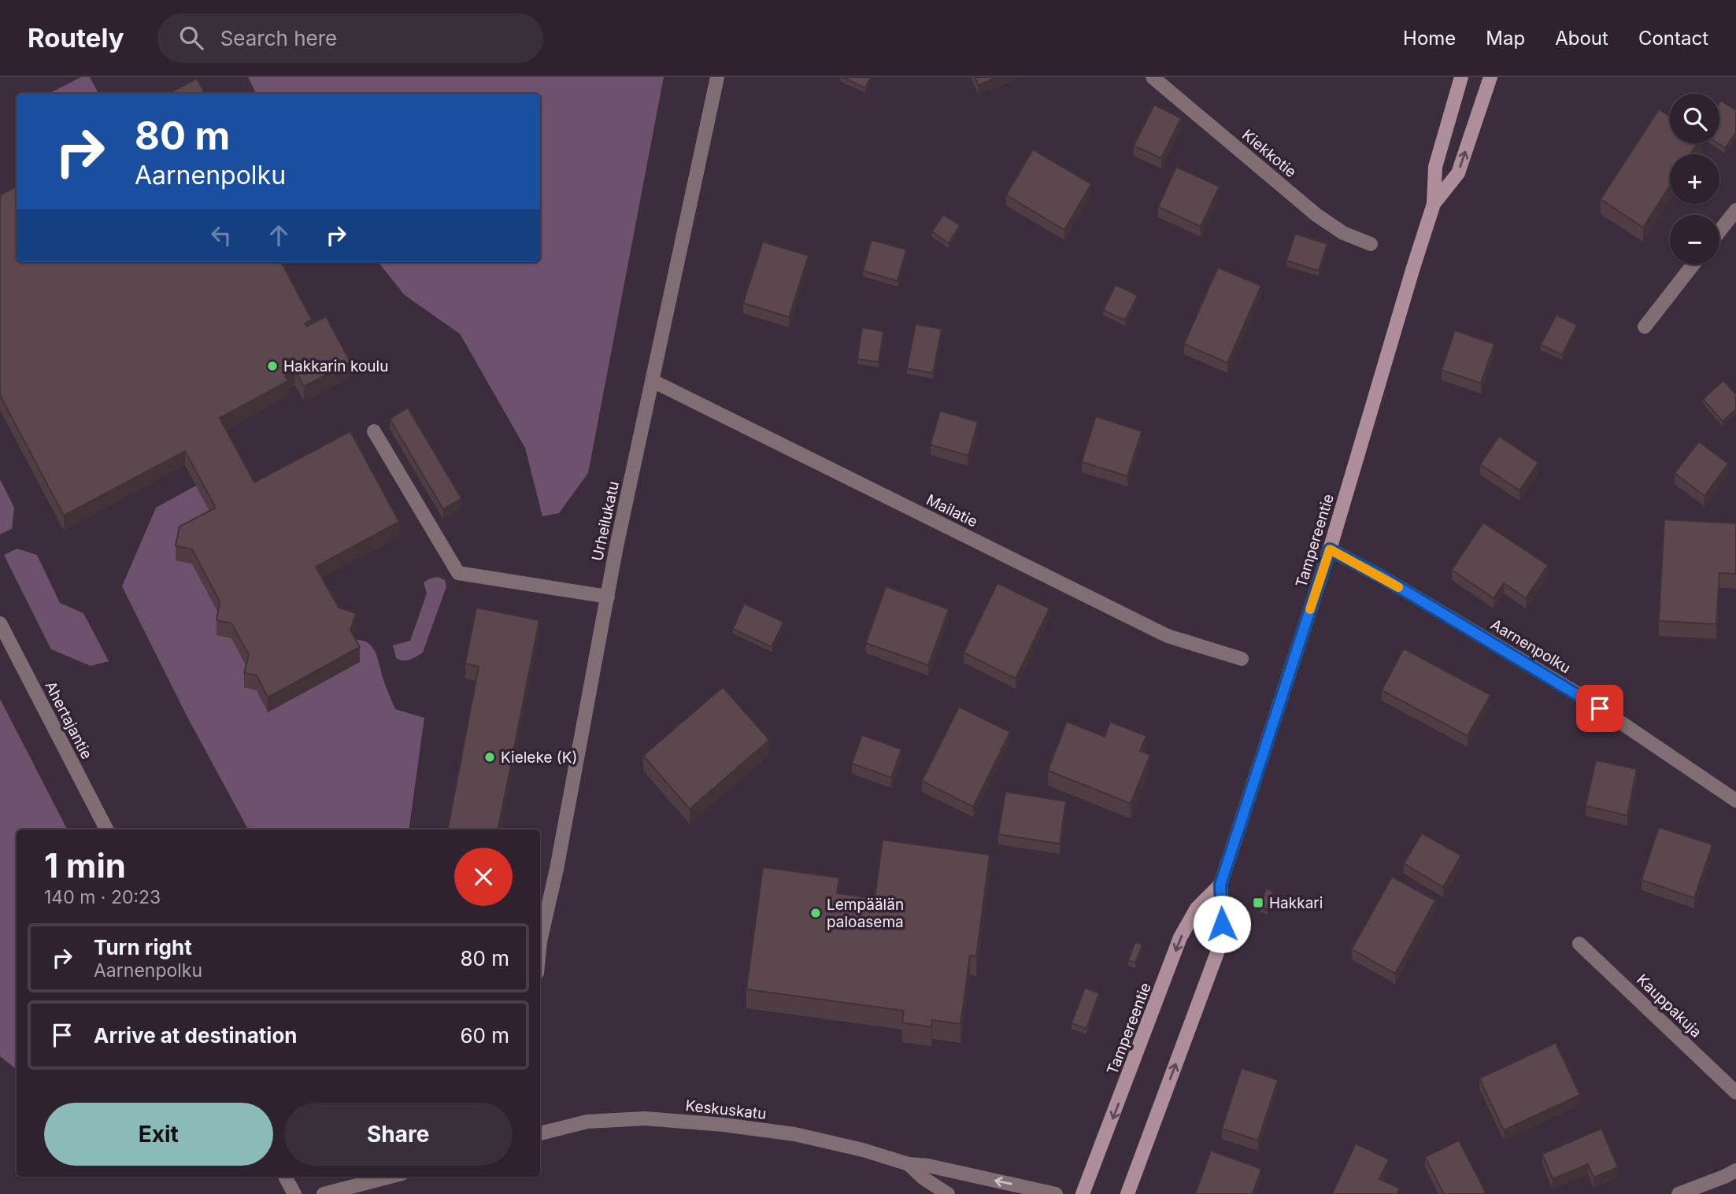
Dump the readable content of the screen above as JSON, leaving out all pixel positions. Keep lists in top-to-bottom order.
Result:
{
  "streets": {
    "main road": ["Tampereentie"],
    "street": [
      "Kiekkotie",
      "Mailatie",
      "Urheilukatu",
      "Aarnenpolku",
      "Ahertajantie",
      "Kauppakuja",
      "Keskuskatu"
    ]
  },
  "crossings": [
    ["Mailatie", "Urheilukatu"],
    ["Tampereentie", "Aarnenpolku"]
  ],
  "places": {
    "other": ["Hakkarin koulu", "Kieleke (K)", "Lempäälän paloasema"],
    "transit": ["Hakkari"]
  },
  "page": {
    "header": "Routely",
    "search": "Search here",
    "nav": [
      "Home",
      "Map",
      "About",
      "Contact"
    ],
    "map_buttons": ["+", "−"],
    "turn": ["80 m", "Aarnenpolku"],
    "heading": ["1 min", "140 m · 20:23"],
    "list": [
      {
        "name": "Turn right",
        "note": "Aarnenpolku",
        "value": "80 m"
      },
      {
        "name": "Arrive at destination",
        "value": "60 m"
      }
    ],
    "buttons": ["Exit", "Share"]
  }
}
